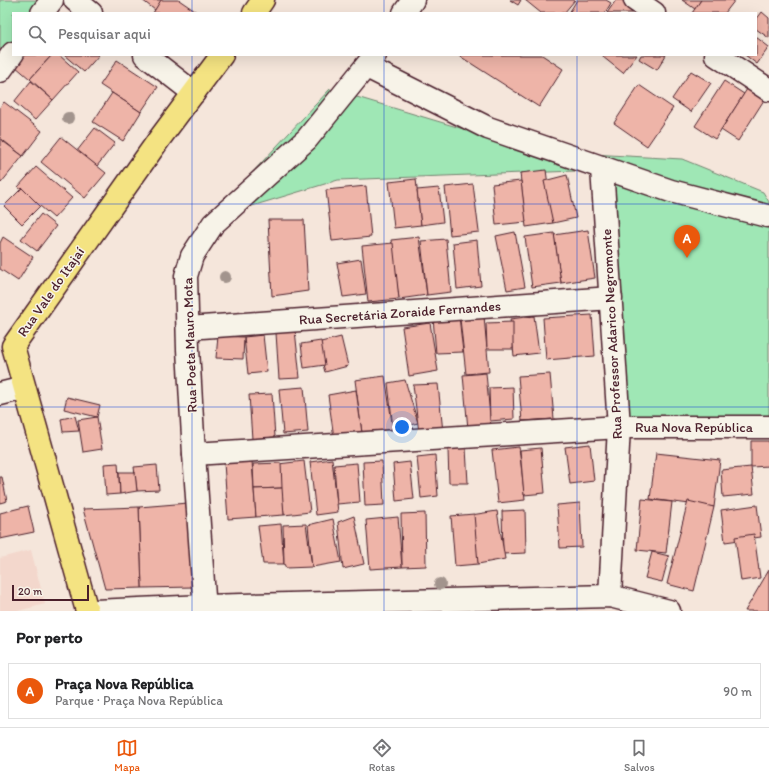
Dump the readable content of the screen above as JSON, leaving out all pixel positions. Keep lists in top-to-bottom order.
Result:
{
  "streets": {
    "main road": ["Rua Vale do Itajaí"],
    "street": [
      "Rua Secretária Zoraide Fernandes",
      "Rua Professor Adarico Negromonte",
      "Rua Poeta Mauro Mota",
      "Rua Nova República"
    ]
  },
  "crossings": [
    ["Rua Secretária Zoraide Fernandes", "Rua Professor Adarico Negromonte"],
    ["Rua Secretária Zoraide Fernandes", "Rua Poeta Mauro Mota"],
    ["Rua Professor Adarico Negromonte", "Rua Nova República"],
    ["Rua Poeta Mauro Mota", "Rua Nova República"]
  ],
  "scale_bar": "20 m",
  "page": {
    "search": "Pesquisar aqui",
    "pins": "A",
    "scale": "20 m",
    "heading": "Por perto",
    "list": [
      {
        "mark": "A",
        "name": "Praça Nova República",
        "note": "Parque · Praça Nova República",
        "value": "90 m"
      }
    ],
    "nav": ["Mapa", "Rotas", "Salvos"]
  }
}
